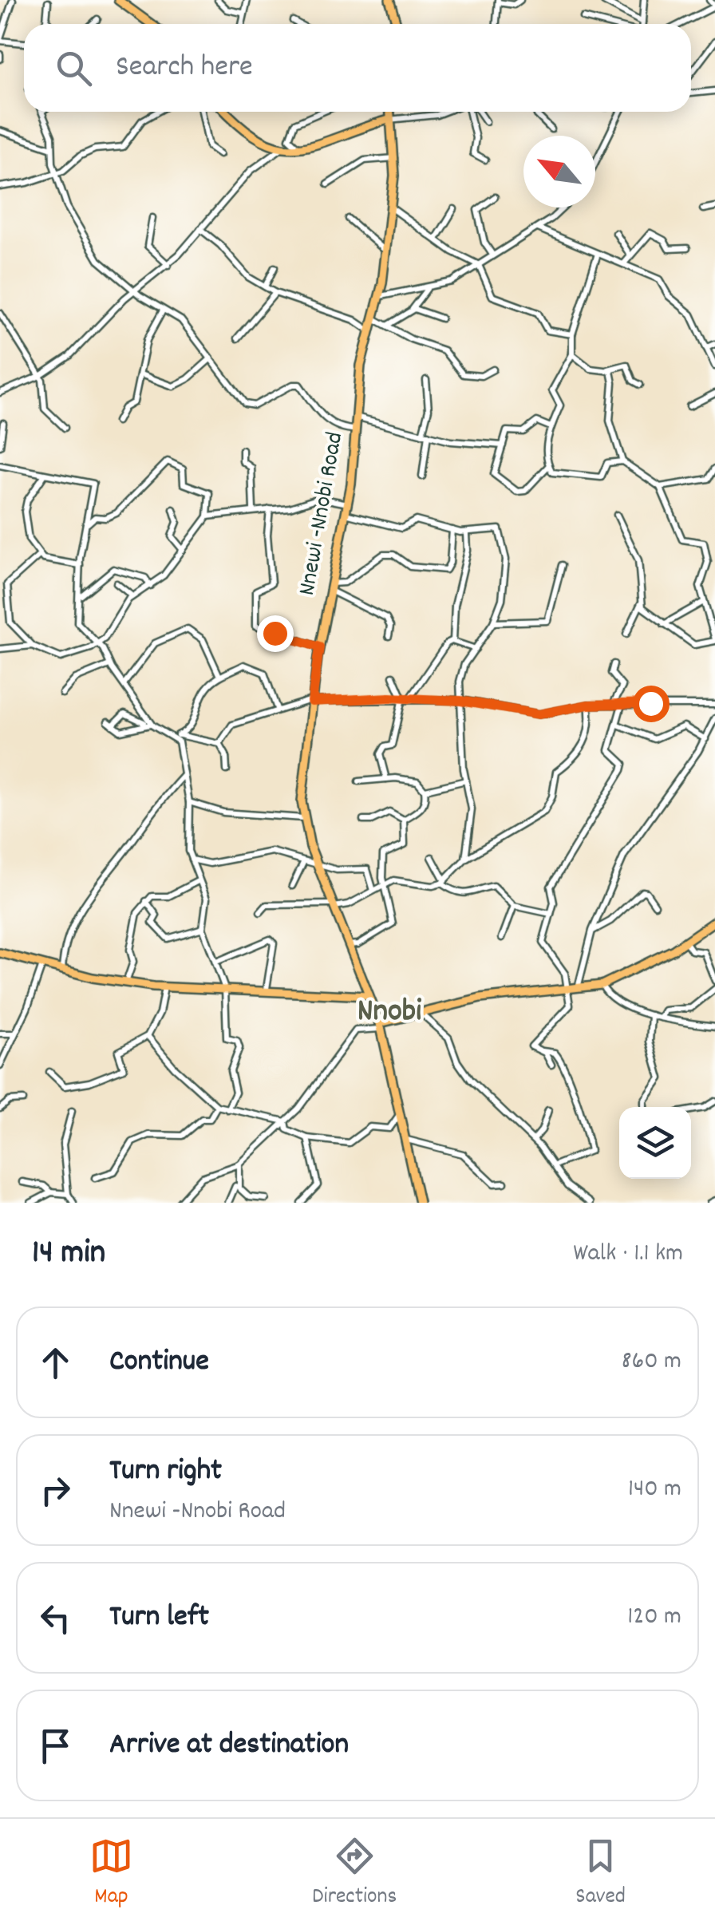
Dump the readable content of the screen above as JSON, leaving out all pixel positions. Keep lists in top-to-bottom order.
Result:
{
  "streets": {
    "main road": ["Nnewi -Nnobi Road"]
  },
  "districts": ["Nnobi"],
  "north": "top left",
  "page": {
    "search": "Search here",
    "heading": ["14 min", "Walk · 1.1 km"],
    "list": [
      ["Continue", "860 m"],
      ["Turn right", "Nnewi -Nnobi Road", "140 m"],
      ["Turn left", "120 m"],
      "Arrive at destination"
    ],
    "nav": ["Map", "Directions", "Saved"]
  }
}
